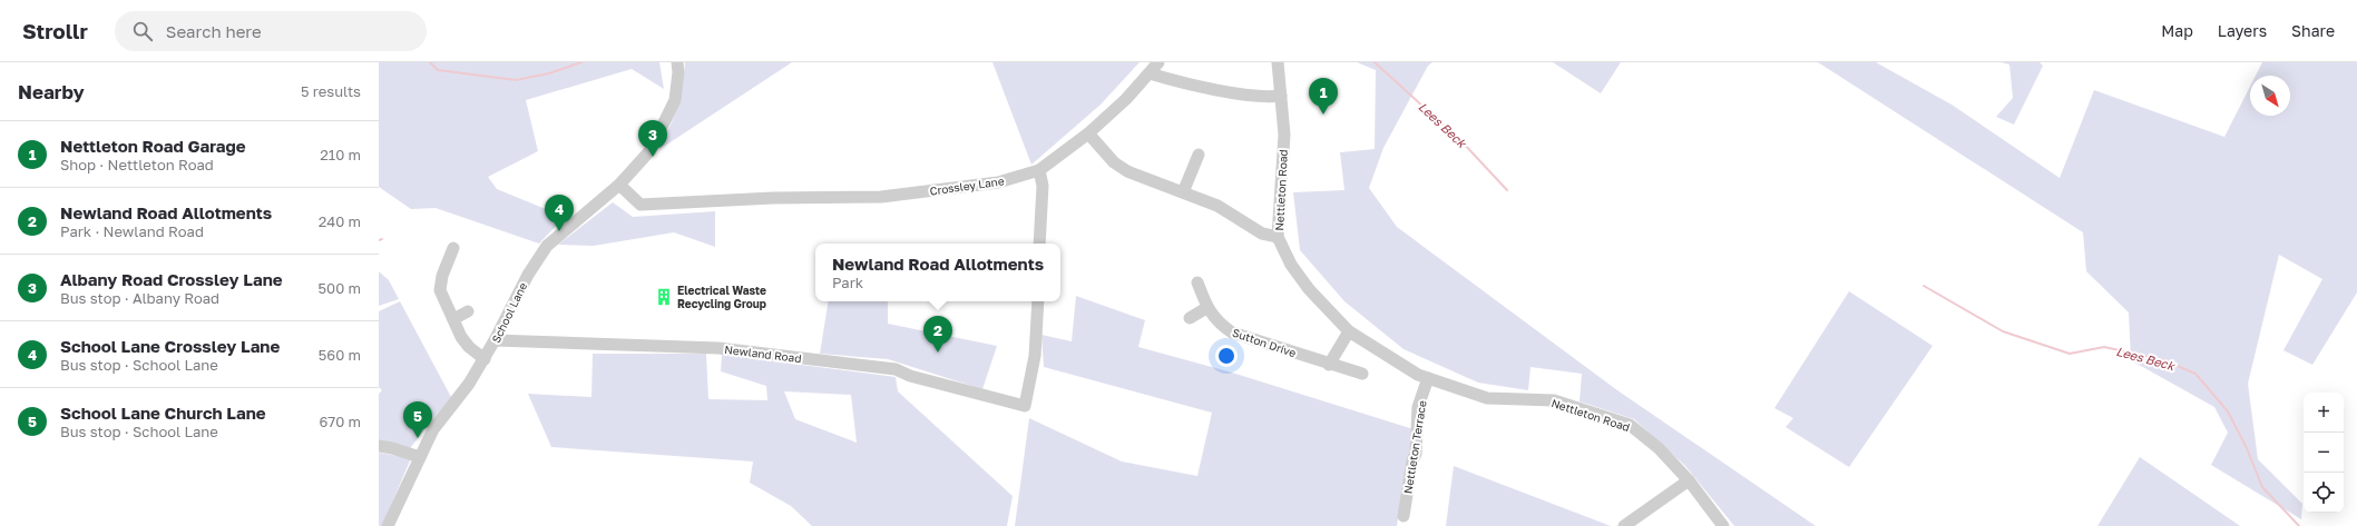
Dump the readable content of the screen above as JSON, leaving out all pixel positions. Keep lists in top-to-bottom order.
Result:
{
  "streets": {
    "street": [
      "Crossley Lane",
      "Nettleton Road",
      "School Lane",
      "Sutton Drive",
      "Newland Road",
      "Nettleton Terrace"
    ]
  },
  "crossings": [
    ["Crossley Lane", "School Lane"],
    ["Nettleton Road", "Nettleton Terrace"],
    ["School Lane", "Newland Road"]
  ],
  "water": ["Lees Beck"],
  "places": {
    "building": ["Electrical Waste Recycling Group"]
  },
  "north": "bottom right",
  "page": {
    "header": "Strollr",
    "search": "Search here",
    "nav": ["Map", "Layers", "Share"],
    "heading": ["Nearby", "5 results"],
    "pins": [
      "1",
      "3",
      "4",
      "2",
      "5"
    ],
    "list": [
      {
        "mark": "1",
        "name": "Nettleton Road Garage",
        "note": "Shop · Nettleton Road",
        "value": "210 m"
      },
      {
        "mark": "2",
        "name": "Newland Road Allotments",
        "note": "Park · Newland Road",
        "value": "240 m"
      },
      {
        "mark": "3",
        "name": "Albany Road Crossley Lane",
        "note": "Bus stop · Albany Road",
        "value": "500 m"
      },
      {
        "mark": "4",
        "name": "School Lane Crossley Lane",
        "note": "Bus stop · School Lane",
        "value": "560 m"
      },
      {
        "mark": "5",
        "name": "School Lane Church Lane",
        "note": "Bus stop · School Lane",
        "value": "670 m"
      }
    ],
    "popup": ["Newland Road Allotments", "Park"],
    "map_buttons": ["+", "−"]
  }
}
